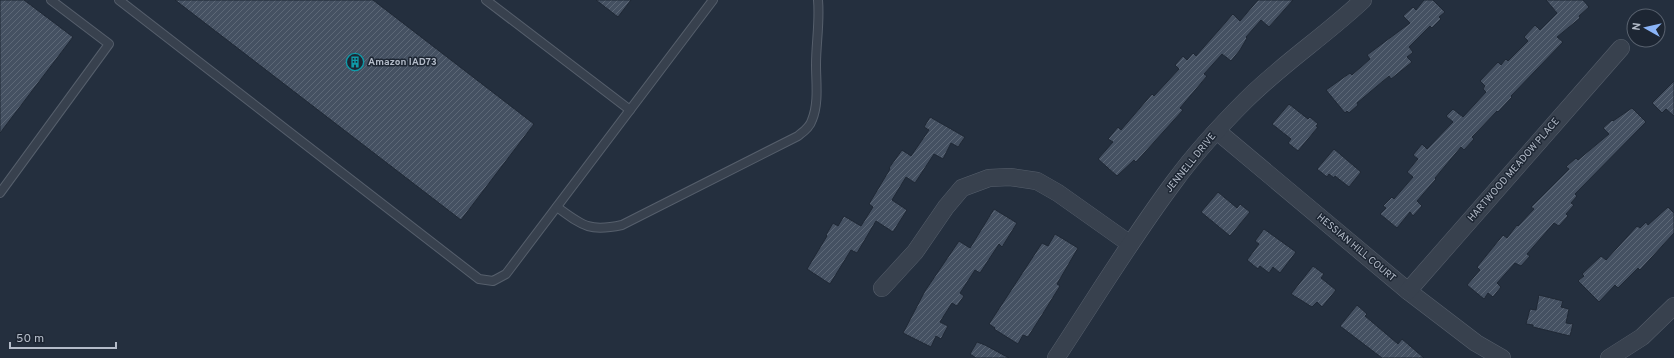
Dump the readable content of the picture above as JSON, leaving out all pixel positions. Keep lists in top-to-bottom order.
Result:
{
  "streets": {
    "street": ["JENNELL DRIVE", "HARTWOOD MEADOW PLACE", "HESSIAN HILL COURT"]
  },
  "crossings": [
    ["JENNELL DRIVE", "HESSIAN HILL COURT"],
    ["HARTWOOD MEADOW PLACE", "HESSIAN HILL COURT"]
  ],
  "places": {
    "building": ["Amazon IAD73"]
  },
  "scale_bar": "50 m",
  "north": "left"
}
